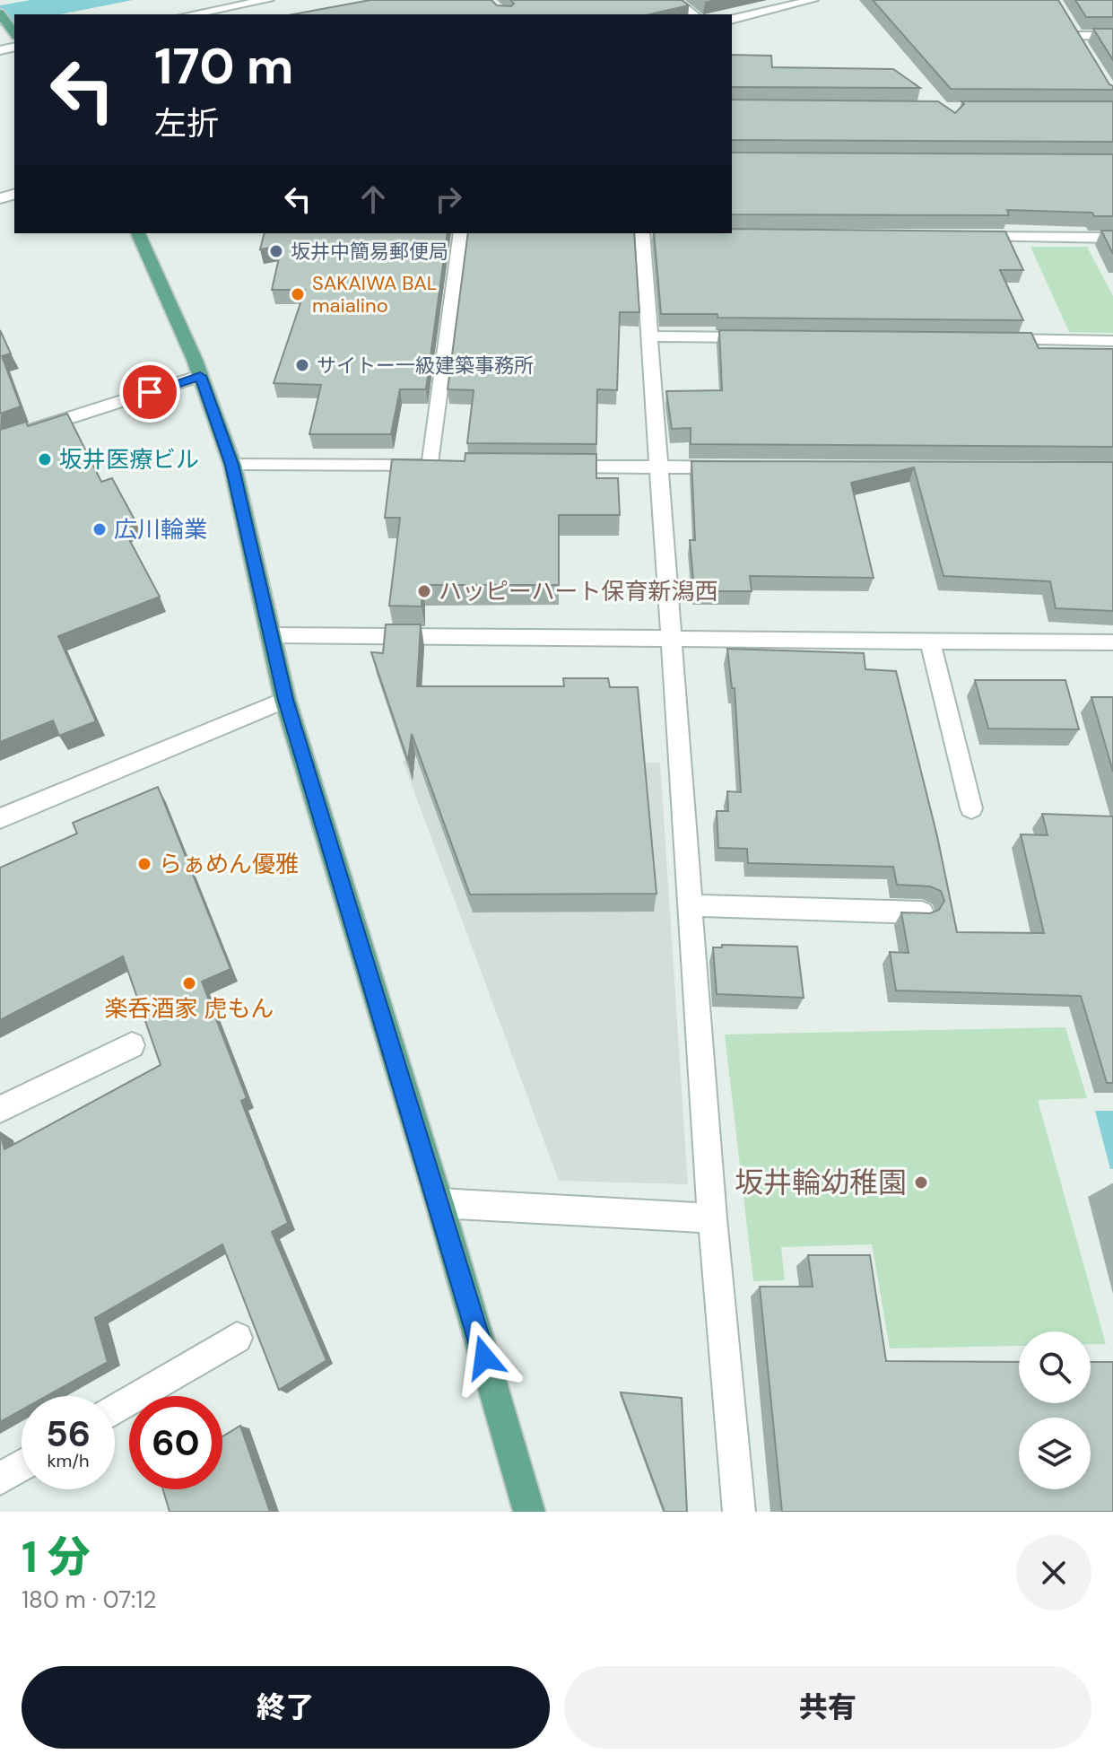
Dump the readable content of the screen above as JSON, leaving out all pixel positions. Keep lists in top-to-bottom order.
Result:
{
  "places": [
    "坂井中簡易郵便局",
    "SAKAIWA BAL maialino",
    "サイトー一級建築事務所",
    "坂井医療ビル",
    "広川輪業",
    "ハッピーハート保育新潟西",
    "らぁめん優雅",
    "楽呑酒家 虎もん",
    "坂井輪幼稚園"
  ],
  "page": {
    "turn": ["170 m", "左折"],
    "speed": "56 km/h",
    "limit": "60",
    "heading": ["1 分", "180 m · 07:12"],
    "buttons": ["終了", "共有"]
  }
}
